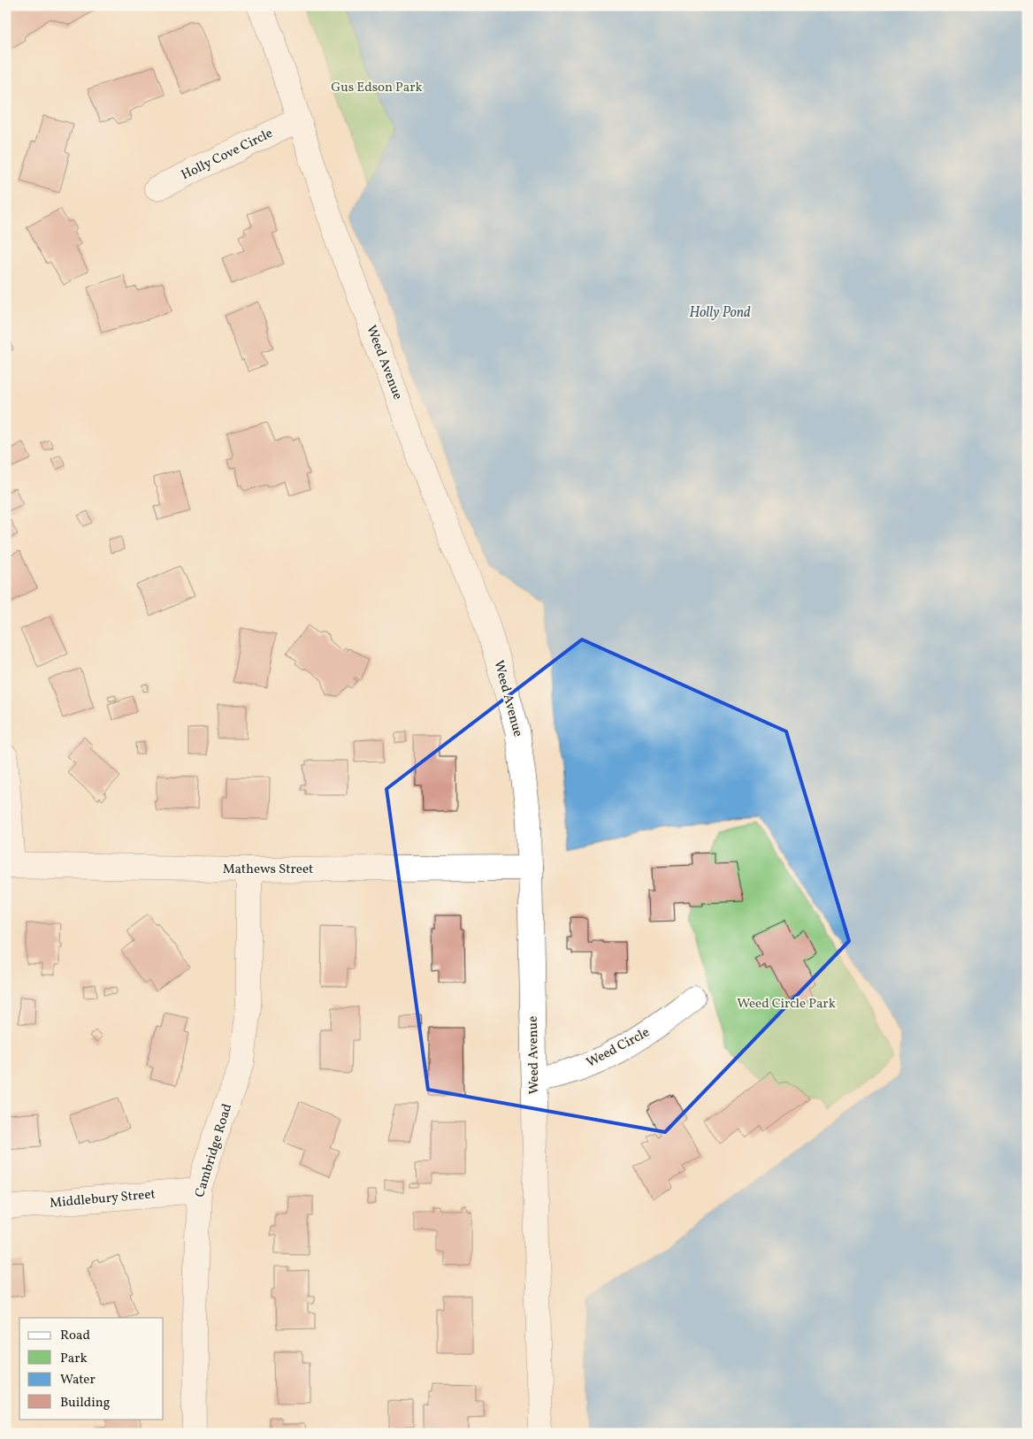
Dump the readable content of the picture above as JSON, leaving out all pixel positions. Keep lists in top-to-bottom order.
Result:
{
  "streets": {
    "street": [
      "Holly Cove Circle",
      "Weed Avenue",
      "Mathews Street",
      "Weed Circle",
      "Cambridge Road",
      "Middlebury Street"
    ]
  },
  "crossings": [
    ["Holly Cove Circle", "Weed Avenue"],
    ["Weed Avenue", "Mathews Street"],
    ["Weed Avenue", "Weed Circle"],
    ["Mathews Street", "Cambridge Road"],
    ["Cambridge Road", "Middlebury Street"]
  ],
  "water": ["Holly Pond"],
  "parks": ["Gus Edson Park", "Weed Circle Park"],
  "legend": [
    "Road",
    "Park",
    "Water",
    "Building"
  ]
}
